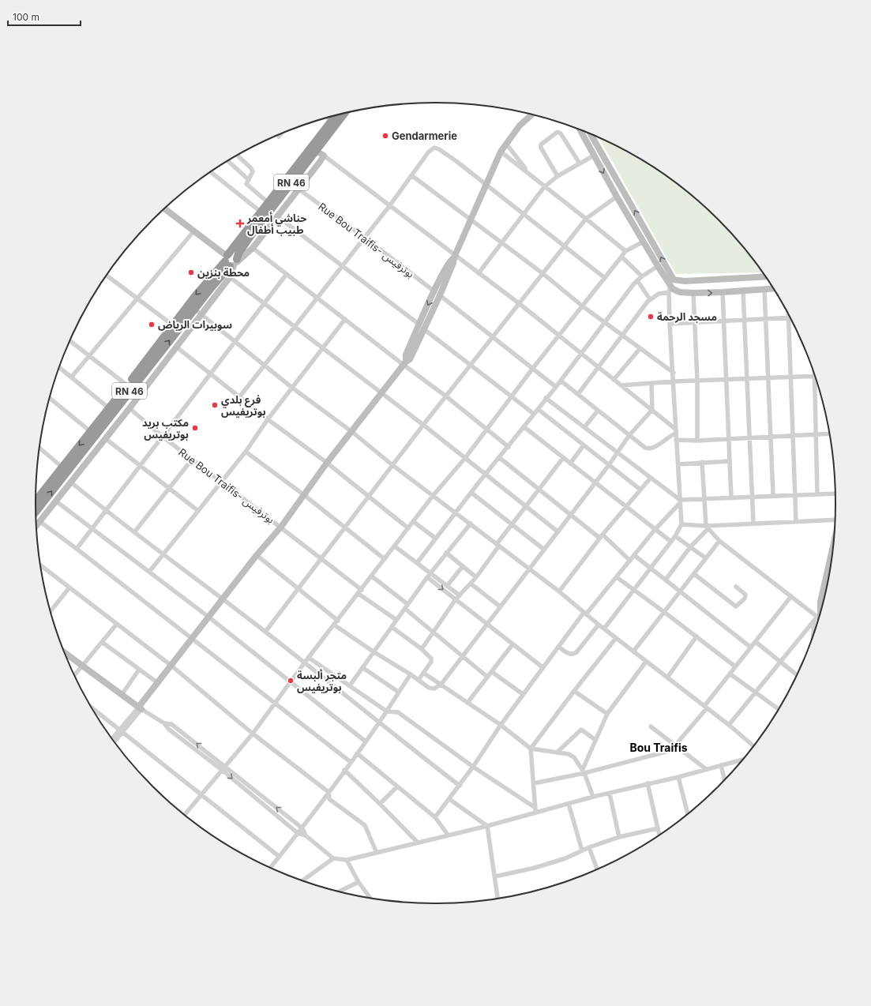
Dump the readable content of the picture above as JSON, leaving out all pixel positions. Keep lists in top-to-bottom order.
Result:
{
  "streets": {
    "highway": ["RN 46"],
    "street": ["Rue Bou Traifis- بوترفيس"]
  },
  "districts": ["Bou Traifis"],
  "places": {
    "other": [
      "Gendarmerie",
      "محطة بنزين",
      "مسجد الرحمة",
      "سوبيرات الرياض",
      "فرع بلدي بوتريفيس",
      "مكتب بريد بوتريفيس",
      "متجر ألبسة بوتريفيس"
    ],
    "health": ["حناشي أمعمر طبيب أطفال"]
  },
  "scale_bar": "100 m"
}
